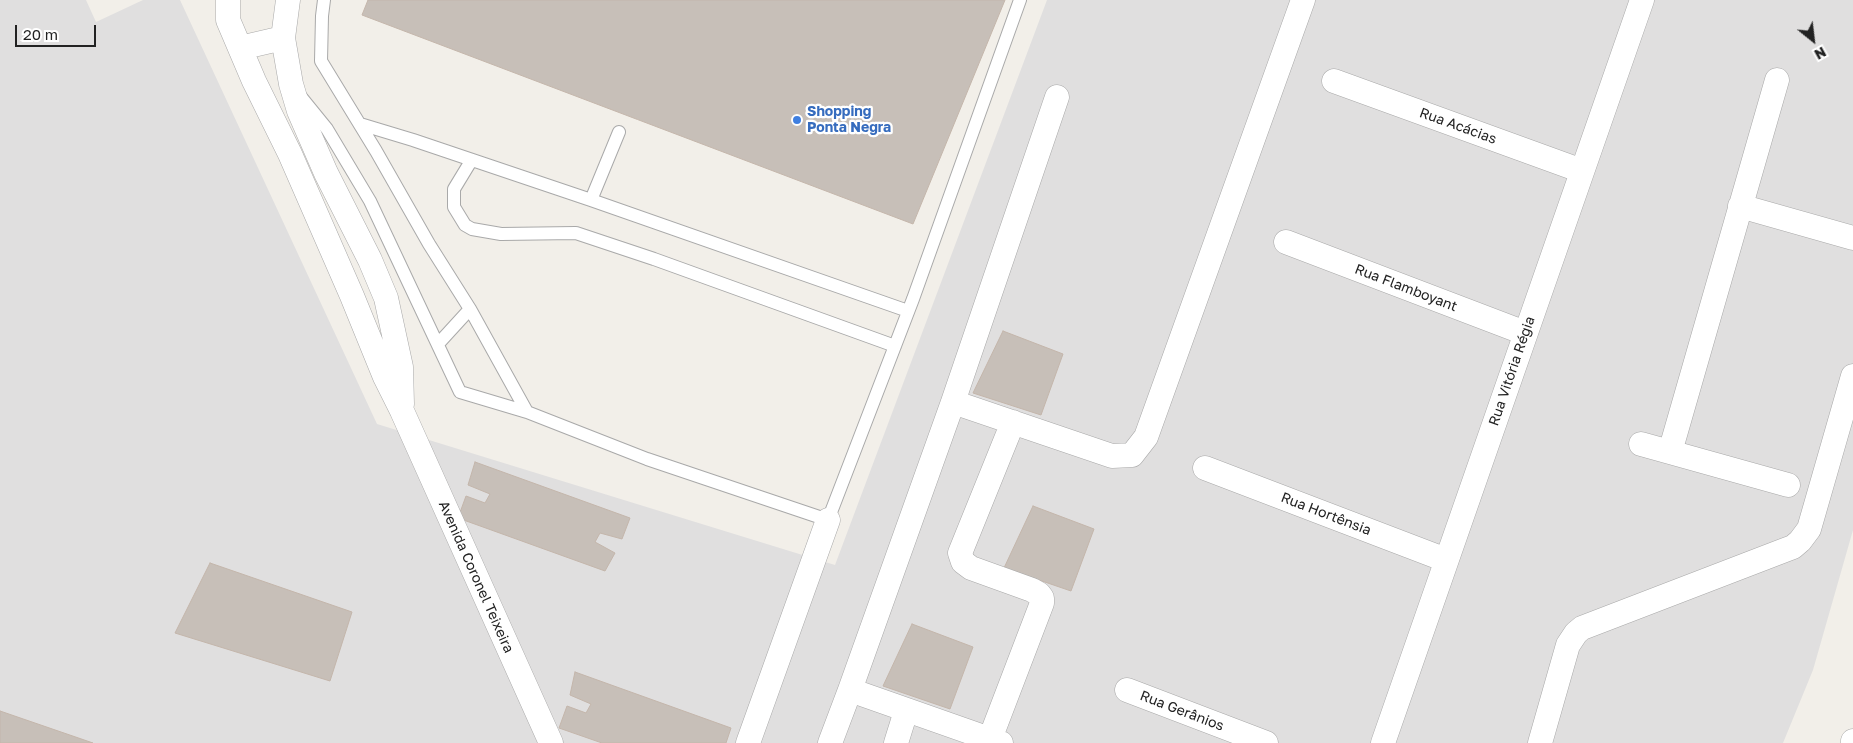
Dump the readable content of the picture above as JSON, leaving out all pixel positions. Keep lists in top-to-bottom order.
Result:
{
  "streets": {
    "street": [
      "Rua Acácias",
      "Rua Flamboyant",
      "Rua Vitória Régia",
      "Rua Hortênsia",
      "Avenida Coronel Teixeira",
      "Rua Gerânios"
    ]
  },
  "crossings": [
    ["Rua Acácias", "Rua Vitória Régia"],
    ["Rua Flamboyant", "Rua Vitória Régia"],
    ["Rua Vitória Régia", "Rua Hortênsia"]
  ],
  "places": ["Shopping Ponta Negra"],
  "scale_bar": "20 m",
  "north": "bottom right"
}
